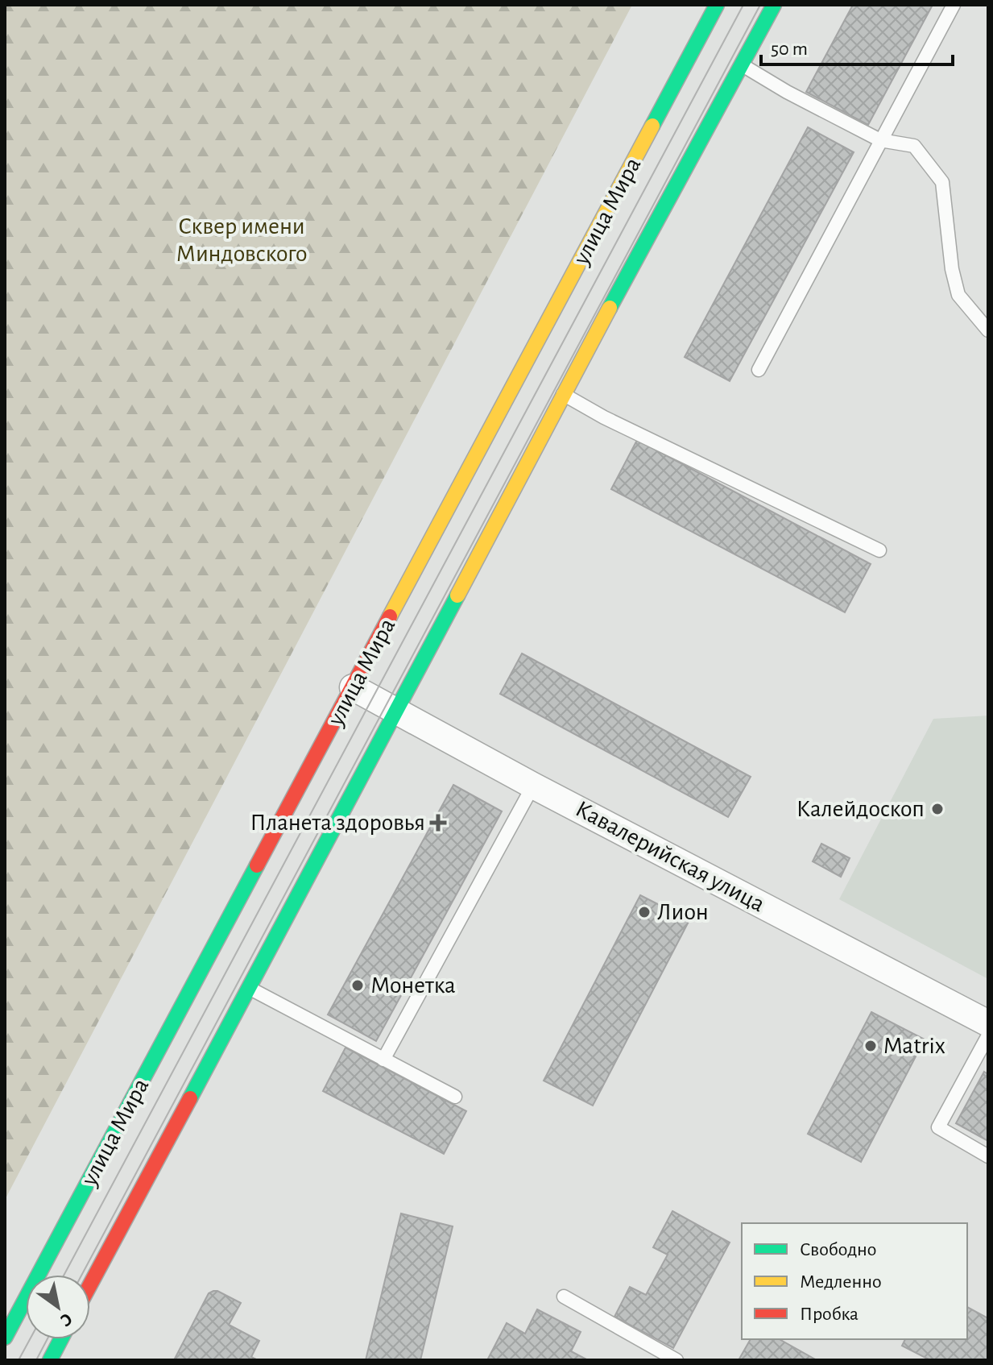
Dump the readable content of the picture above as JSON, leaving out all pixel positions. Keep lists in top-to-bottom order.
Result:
{
  "streets": {
    "main road": ["улица Мира"],
    "street": ["Кавалерийская улица"]
  },
  "crossings": [
    ["улица Мира", "Кавалерийская улица"]
  ],
  "parks": ["Сквер имени Миндовского"],
  "places": {
    "other": [
      "Калейдоскоп",
      "Лион",
      "Монетка",
      "Matrix"
    ],
    "health": ["Планета здоровья"]
  },
  "legend": ["Свободно", "Медленно", "Пробка"],
  "scale_bar": "50 m",
  "north": "bottom right"
}
